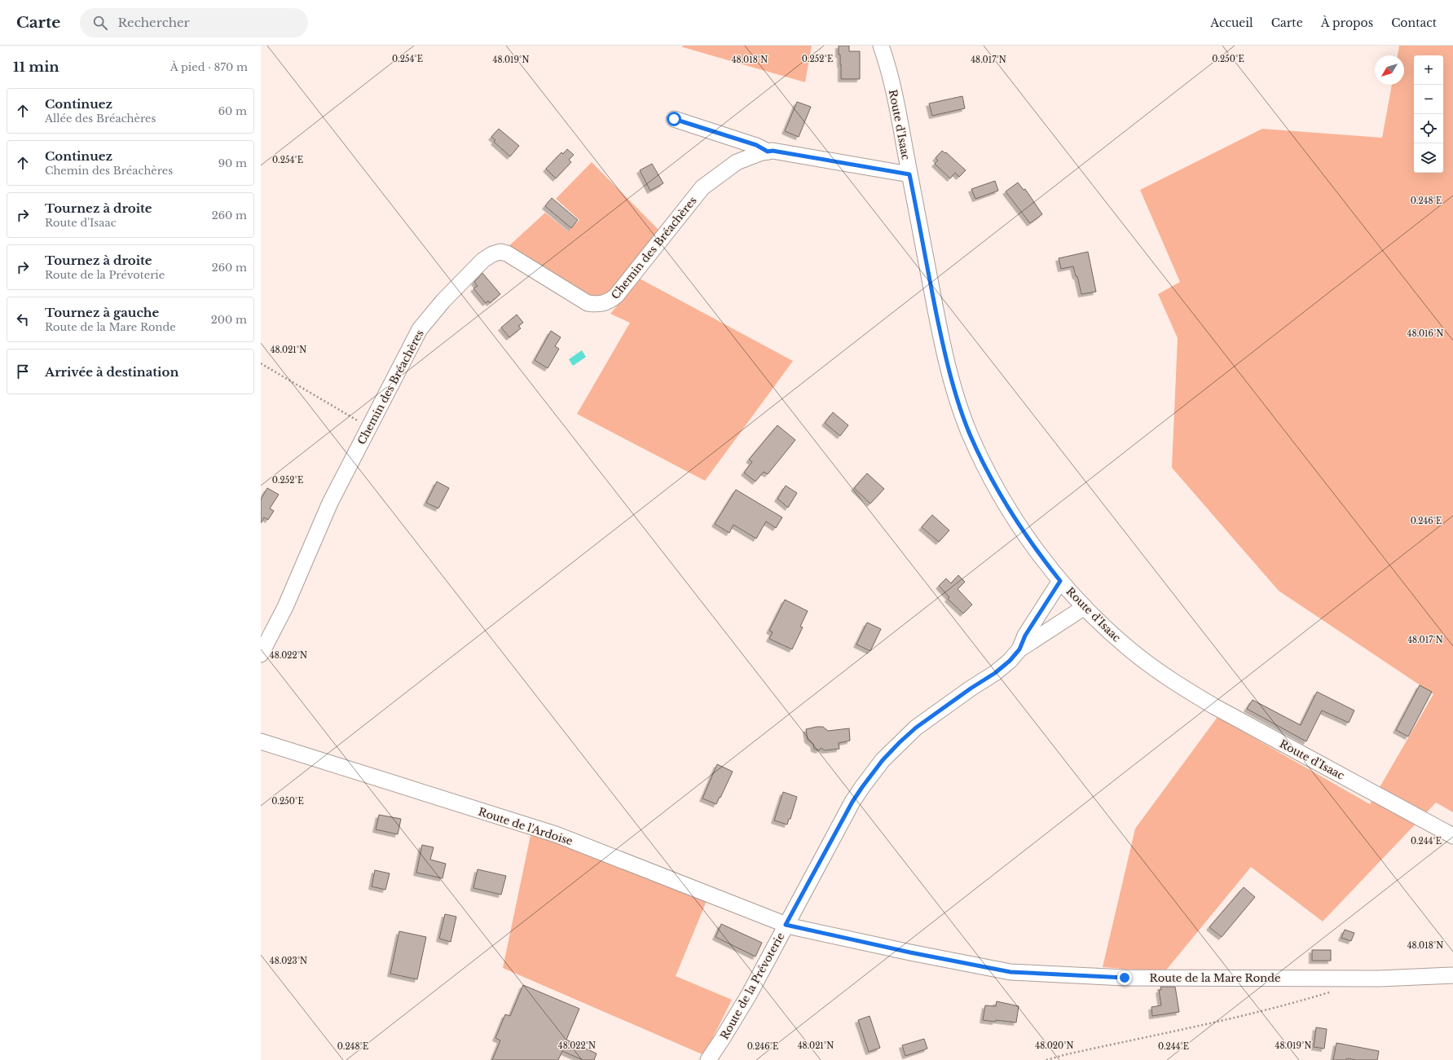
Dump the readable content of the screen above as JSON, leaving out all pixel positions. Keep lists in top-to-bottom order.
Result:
{
  "streets": {
    "street": [
      "Route d'Isaac",
      "Chemin des Bréachères",
      "Route de l'Ardoise",
      "Route de la Mare Ronde",
      "Route de la Prévoterie"
    ]
  },
  "crossings": [
    ["Route d'Isaac", "Chemin des Bréachères"],
    ["Route d'Isaac", "Route de la Prévoterie"],
    ["Route de l'Ardoise", "Route de la Mare Ronde"],
    ["Route de l'Ardoise", "Route de la Prévoterie"],
    ["Route de la Mare Ronde", "Route de la Prévoterie"]
  ],
  "north": "bottom left",
  "page": {
    "header": "Carte",
    "search": "Rechercher",
    "nav": [
      "Accueil",
      "Carte",
      "À propos",
      "Contact"
    ],
    "heading": ["11 min", "À pied · 870 m"],
    "map_buttons": ["+", "−"],
    "list": [
      ["Continuez", "Allée des Bréachères", "60 m"],
      ["Continuez", "Chemin des Bréachères", "90 m"],
      ["Tournez à droite", "Route d'Isaac", "260 m"],
      ["Tournez à droite", "Route de la Prévoterie", "260 m"],
      ["Tournez à gauche", "Route de la Mare Ronde", "200 m"],
      "Arrivée à destination"
    ]
  },
  "coordinates": [
    "0.254°E",
    "0.252°E",
    "0.250°E",
    "48.019°N",
    "48.018°N",
    "48.017°N",
    "0.248°E",
    "48.016°N",
    "48.021°N",
    "0.246°E",
    "48.022°N",
    "0.244°E",
    "48.023°N",
    "48.020°N"
  ]
}
